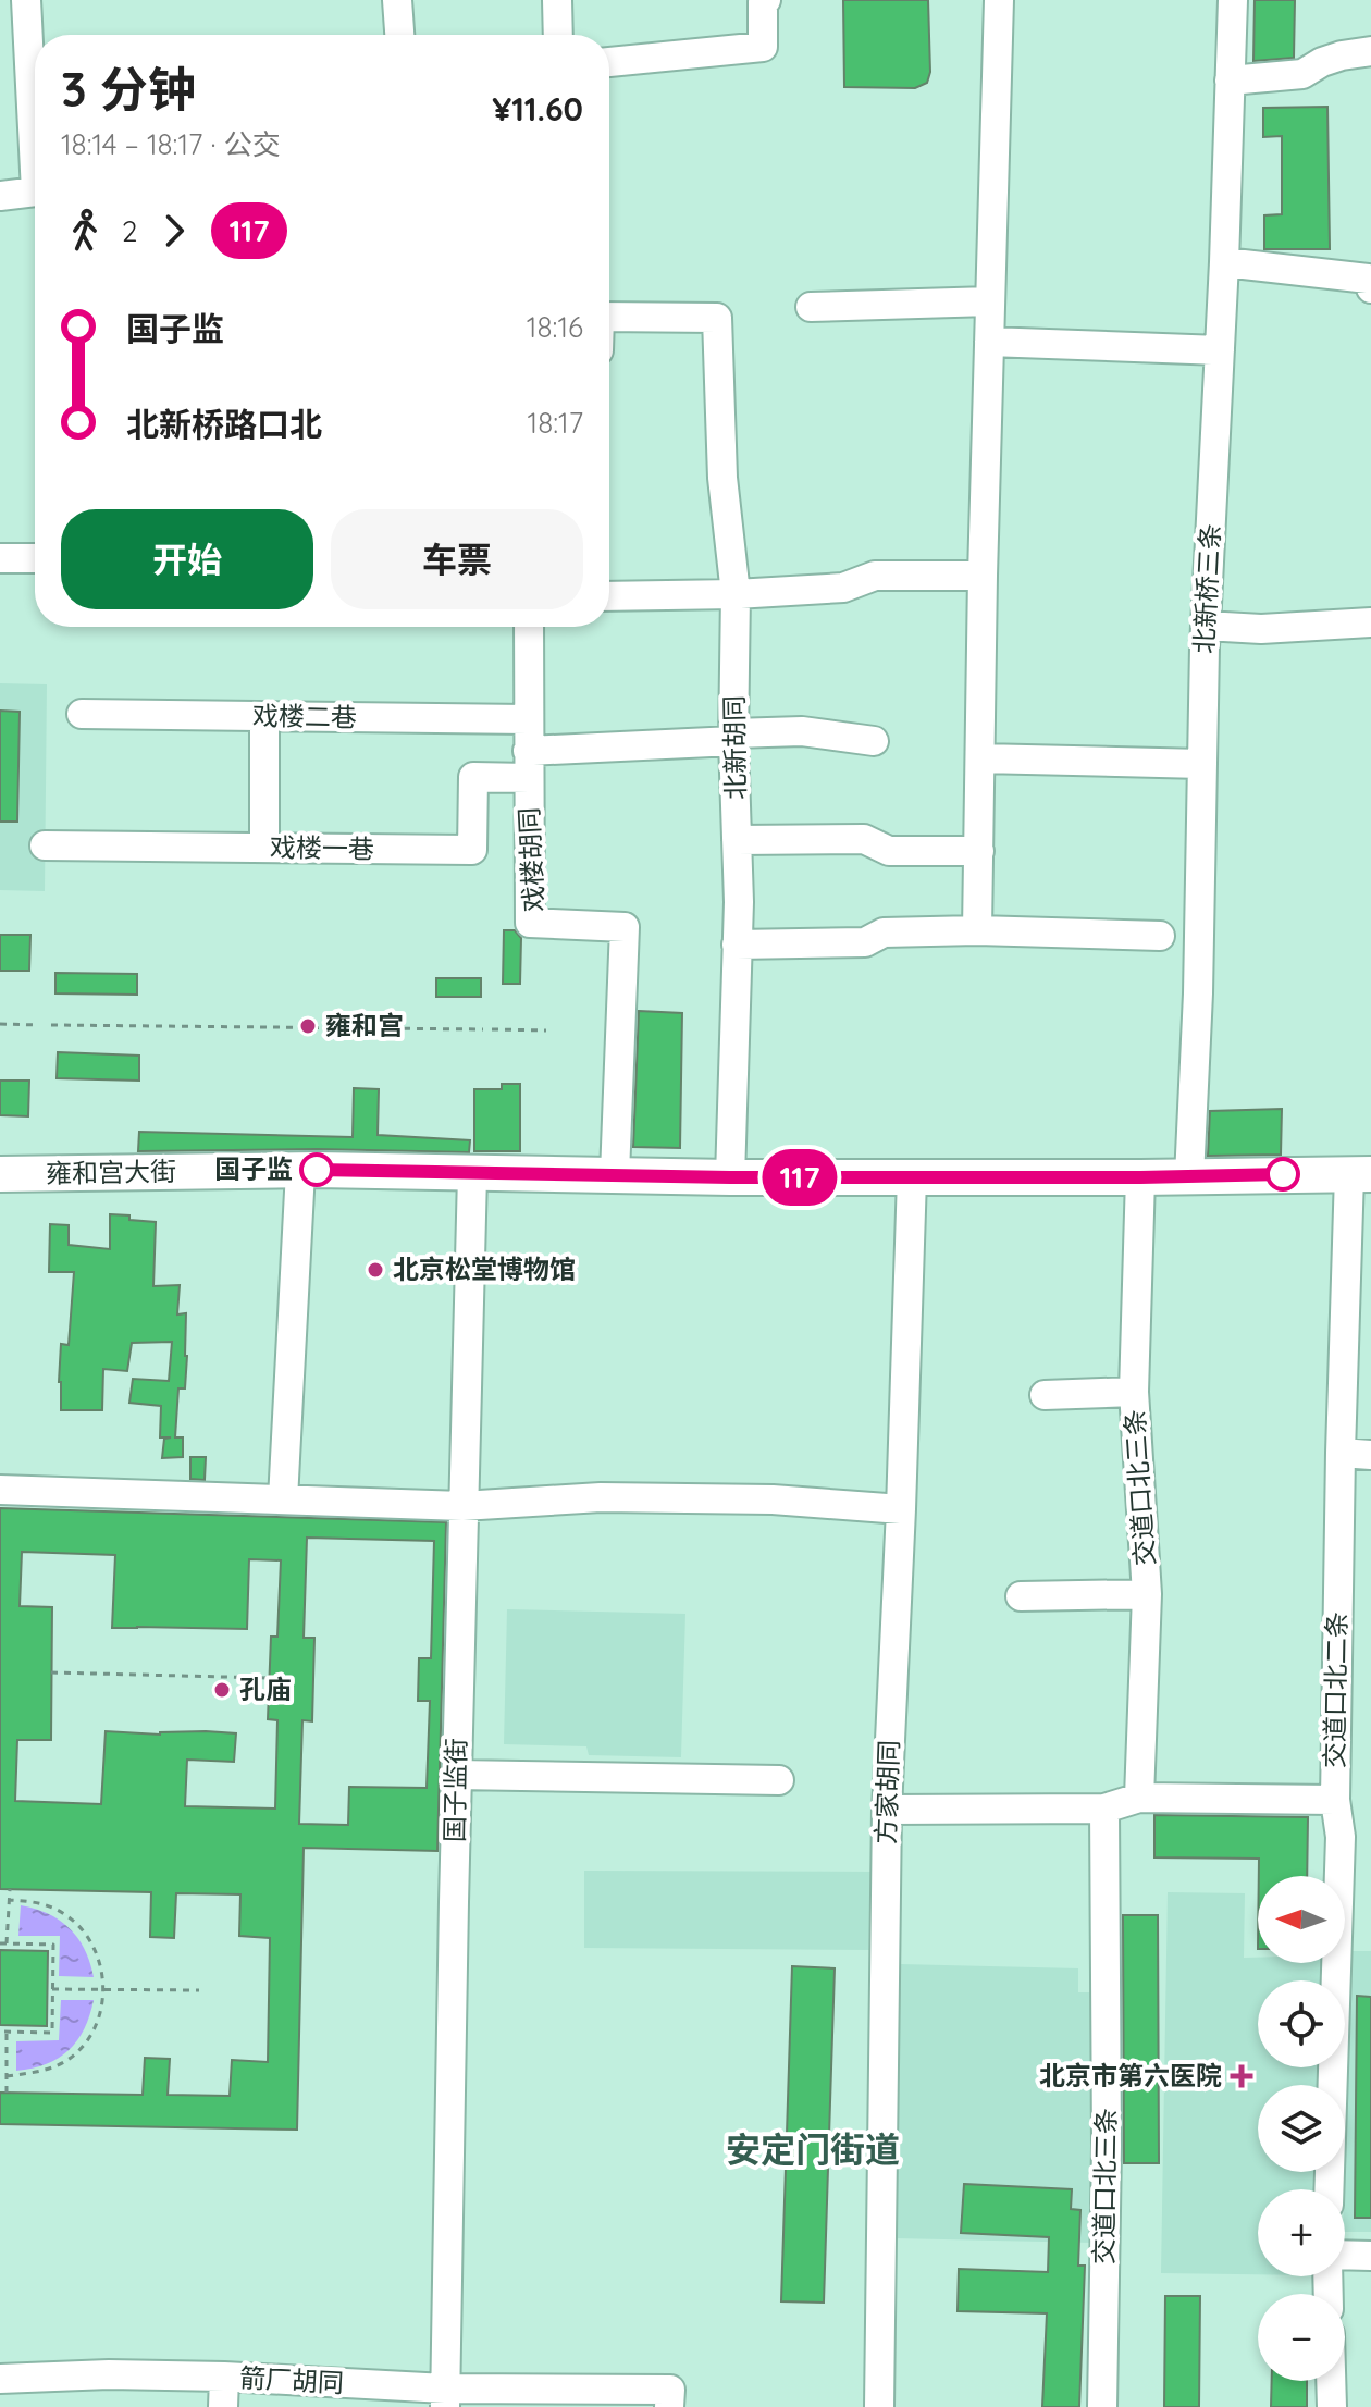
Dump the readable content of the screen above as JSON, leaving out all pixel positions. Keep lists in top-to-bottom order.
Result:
{
  "streets": {
    "main road": ["雍和宫大街"],
    "street": [
      "北新桥三条",
      "戏楼二巷",
      "北新胡同",
      "戏楼一巷",
      "戏楼胡同",
      "交道口北三条",
      "交道口北二条",
      "国子监街",
      "方家胡同",
      "箭厂胡同"
    ]
  },
  "crossings": [
    ["北新桥三条", "雍和宫大街"],
    ["戏楼二巷", "戏楼胡同"],
    ["北新胡同", "雍和宫大街"],
    ["戏楼一巷", "戏楼胡同"],
    ["戏楼胡同", "雍和宫大街"],
    ["雍和宫大街", "交道口北三条"],
    ["雍和宫大街", "交道口北二条"],
    ["雍和宫大街", "国子监街"],
    ["雍和宫大街", "方家胡同"],
    ["国子监街", "箭厂胡同"]
  ],
  "districts": ["安定门街道"],
  "places": {
    "other": [
      "雍和宫",
      "国子监",
      "北京松堂博物馆",
      "孔庙"
    ],
    "health": ["北京市第六医院"]
  },
  "lines": ["bus line 117"],
  "north": "left",
  "page": {
    "on_map": "117",
    "heading": ["3 分钟", "18:14 – 18:17 · 公交", "¥11.60"],
    "legs": ["2", "117"],
    "list": [
      {
        "name": "国子监",
        "value": "18:16"
      },
      {
        "name": "北新桥路口北",
        "value": "18:17"
      }
    ],
    "buttons": ["开始", "车票"],
    "map_buttons": ["+", "−"]
  }
}
